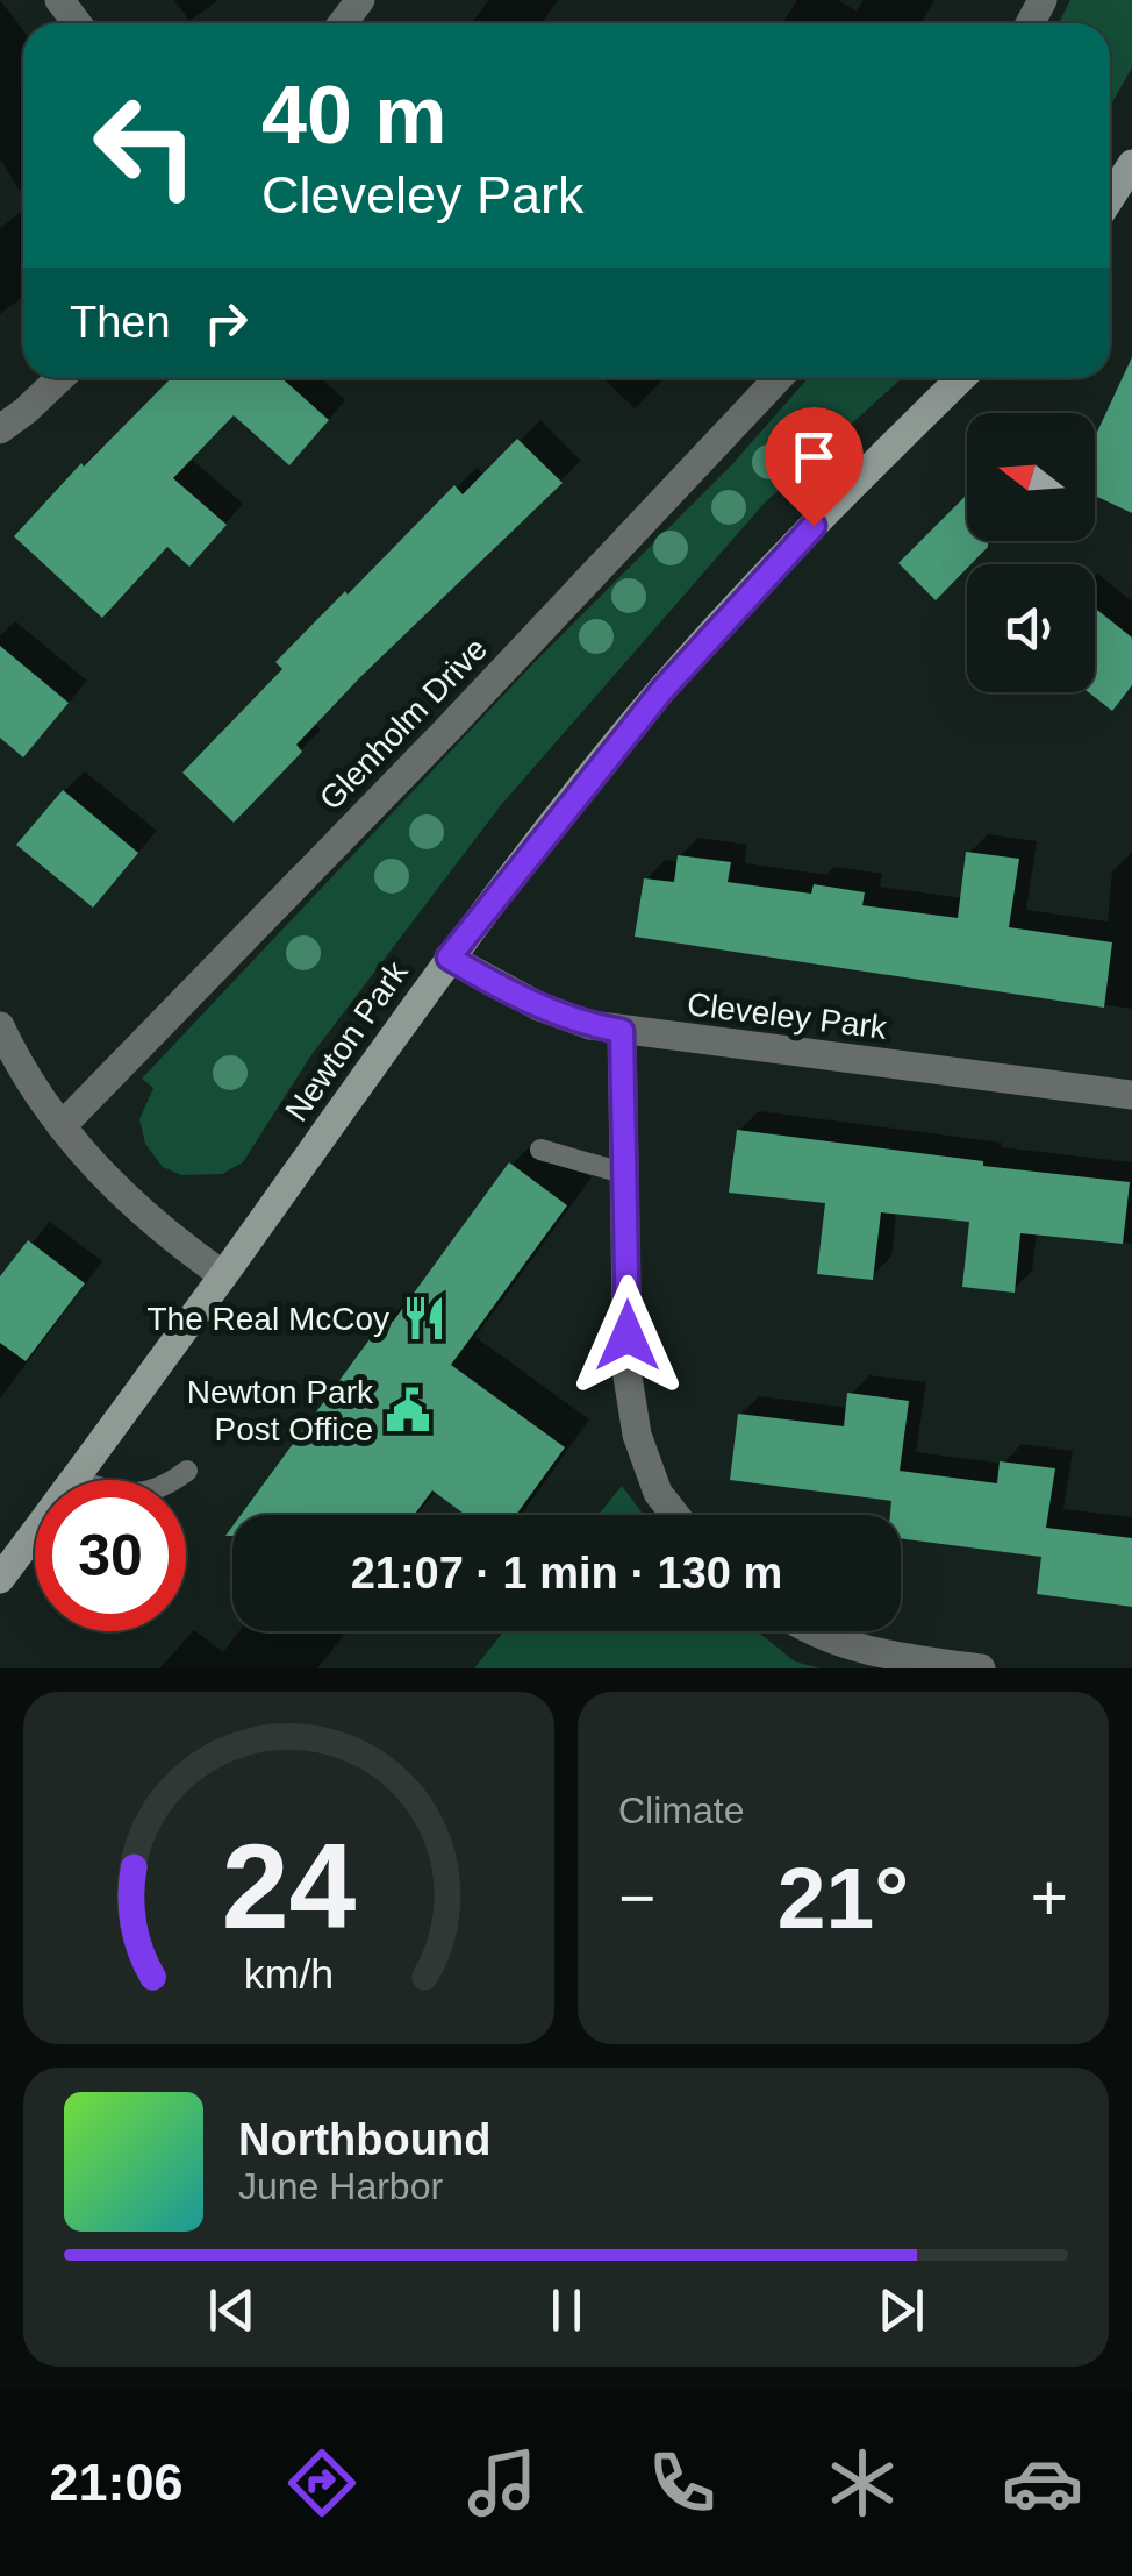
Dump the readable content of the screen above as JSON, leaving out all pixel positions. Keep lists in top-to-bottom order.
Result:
{
  "streets": {
    "street": ["Glenholm Drive", "Cleveley Park", "Newton Park"]
  },
  "crossings": [
    ["Cleveley Park", "Newton Park"]
  ],
  "places": {
    "restaurant": ["The Real McCoy"],
    "public building": ["Newton Park Post Office"]
  },
  "north": "left",
  "page": {
    "turn": ["40 m", "Cleveley Park"],
    "then": "Then",
    "limit": "30",
    "trip": "21:07 · 1 min · 130 m",
    "tile": "Climate",
    "heat": ["−", "21°", "+"],
    "song": ["Northbound", "June Harbor"],
    "tabs": "21:06",
    "gauge": ["24", "km/h"]
  }
}
